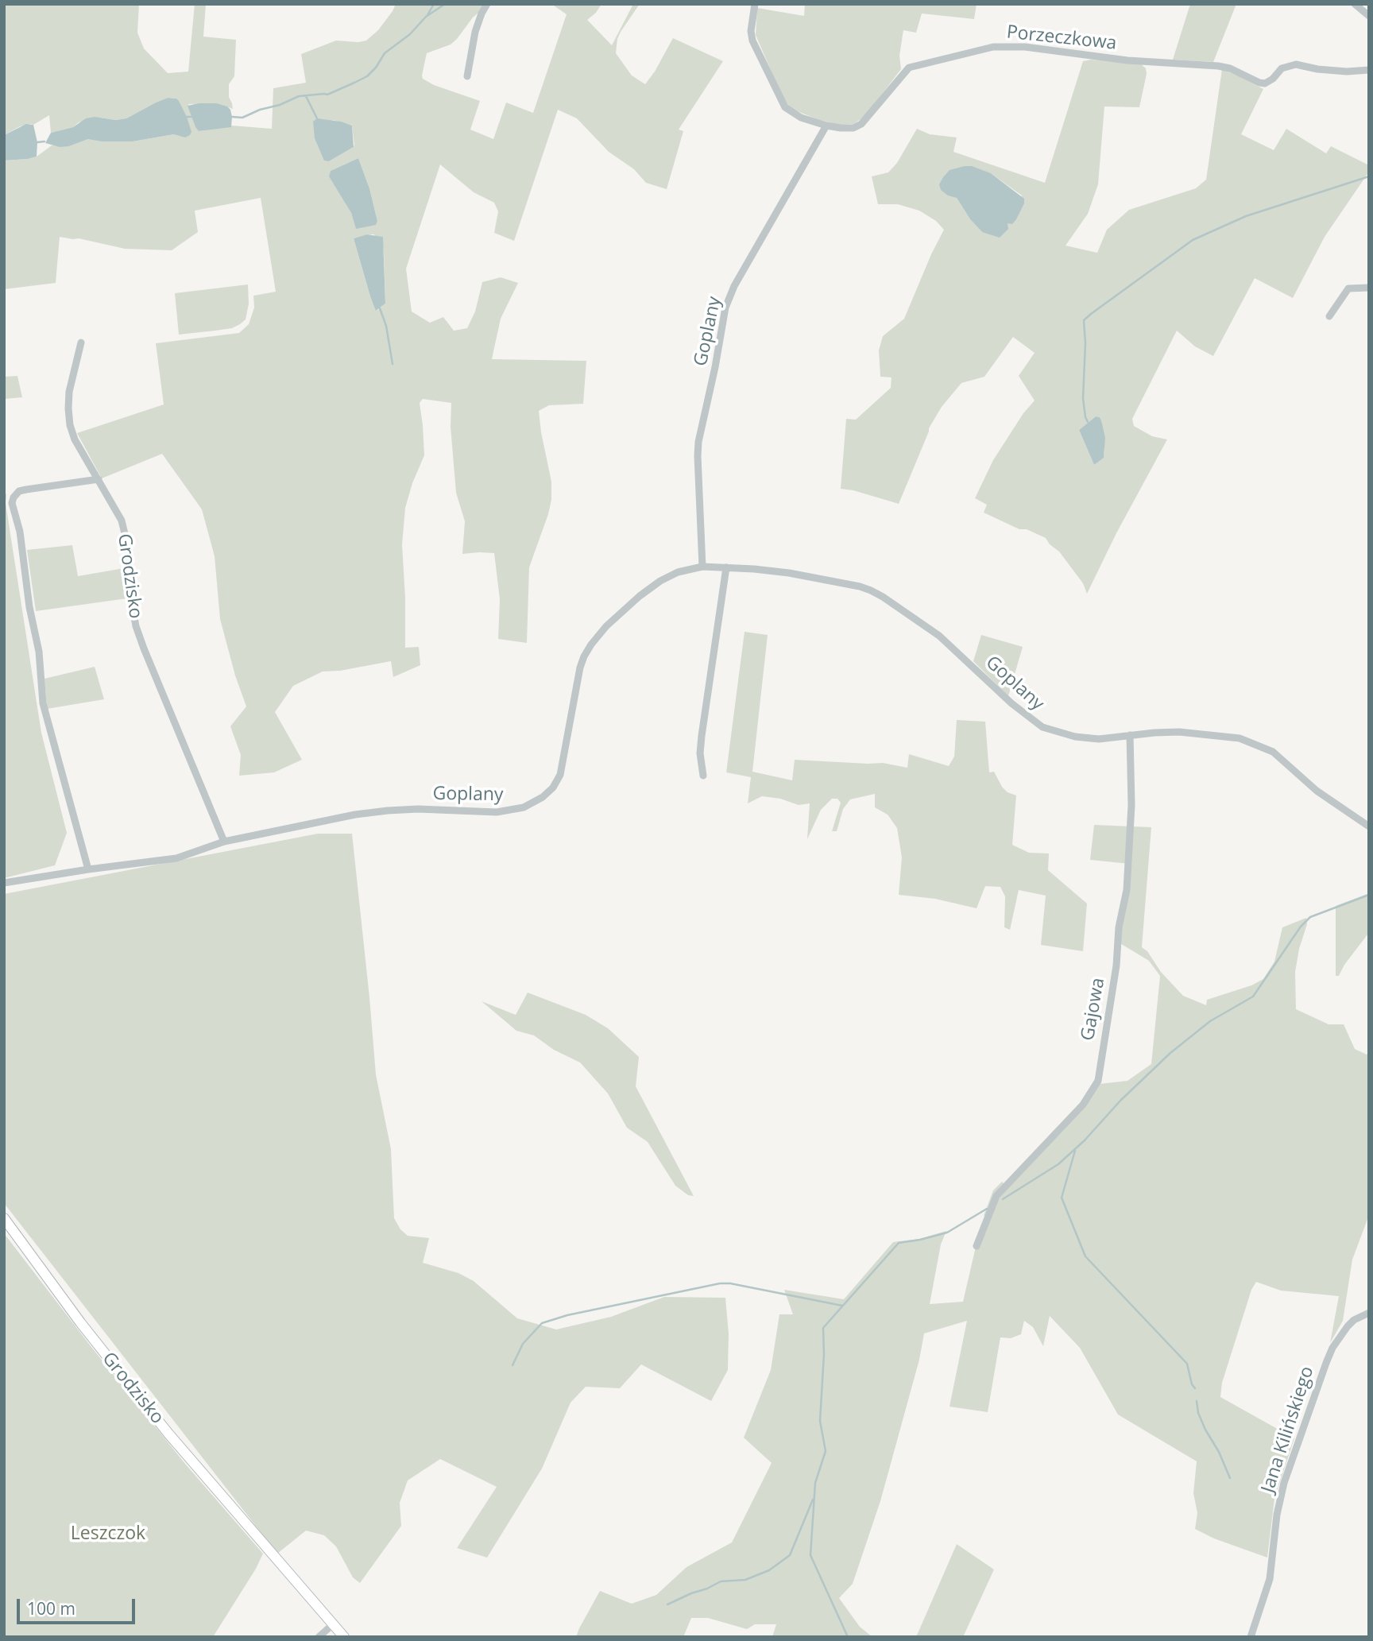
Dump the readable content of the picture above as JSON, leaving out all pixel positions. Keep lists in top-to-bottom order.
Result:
{
  "streets": {
    "street": [
      "Porzeczkowa",
      "Goplany",
      "Grodzisko",
      "Gajowa",
      "Jana Kilińskiego"
    ]
  },
  "crossings": [
    ["Porzeczkowa", "Goplany"],
    ["Goplany", "Grodzisko"],
    ["Goplany", "Gajowa"]
  ],
  "parks": ["Leszczok"],
  "scale_bar": "100 m"
}
